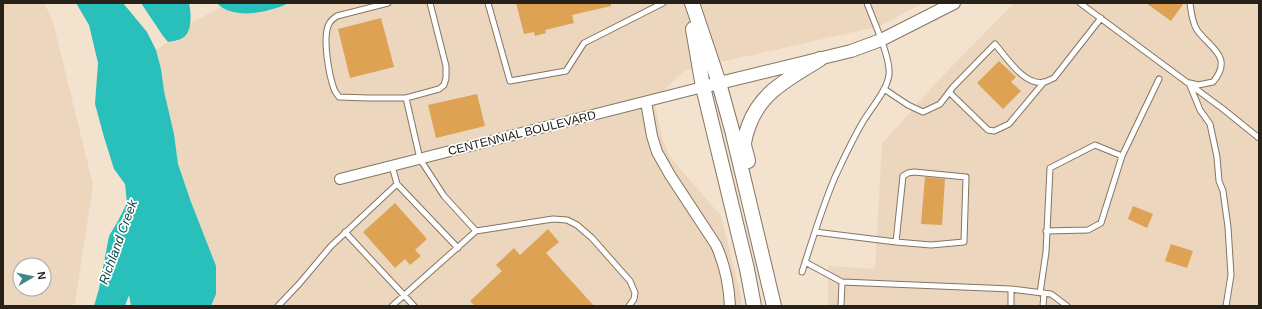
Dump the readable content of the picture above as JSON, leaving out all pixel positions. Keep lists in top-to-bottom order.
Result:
{
  "streets": {
    "street": ["CENTENNIAL BOULEVARD"]
  },
  "water": ["Richland Creek"],
  "north": "right"
}
